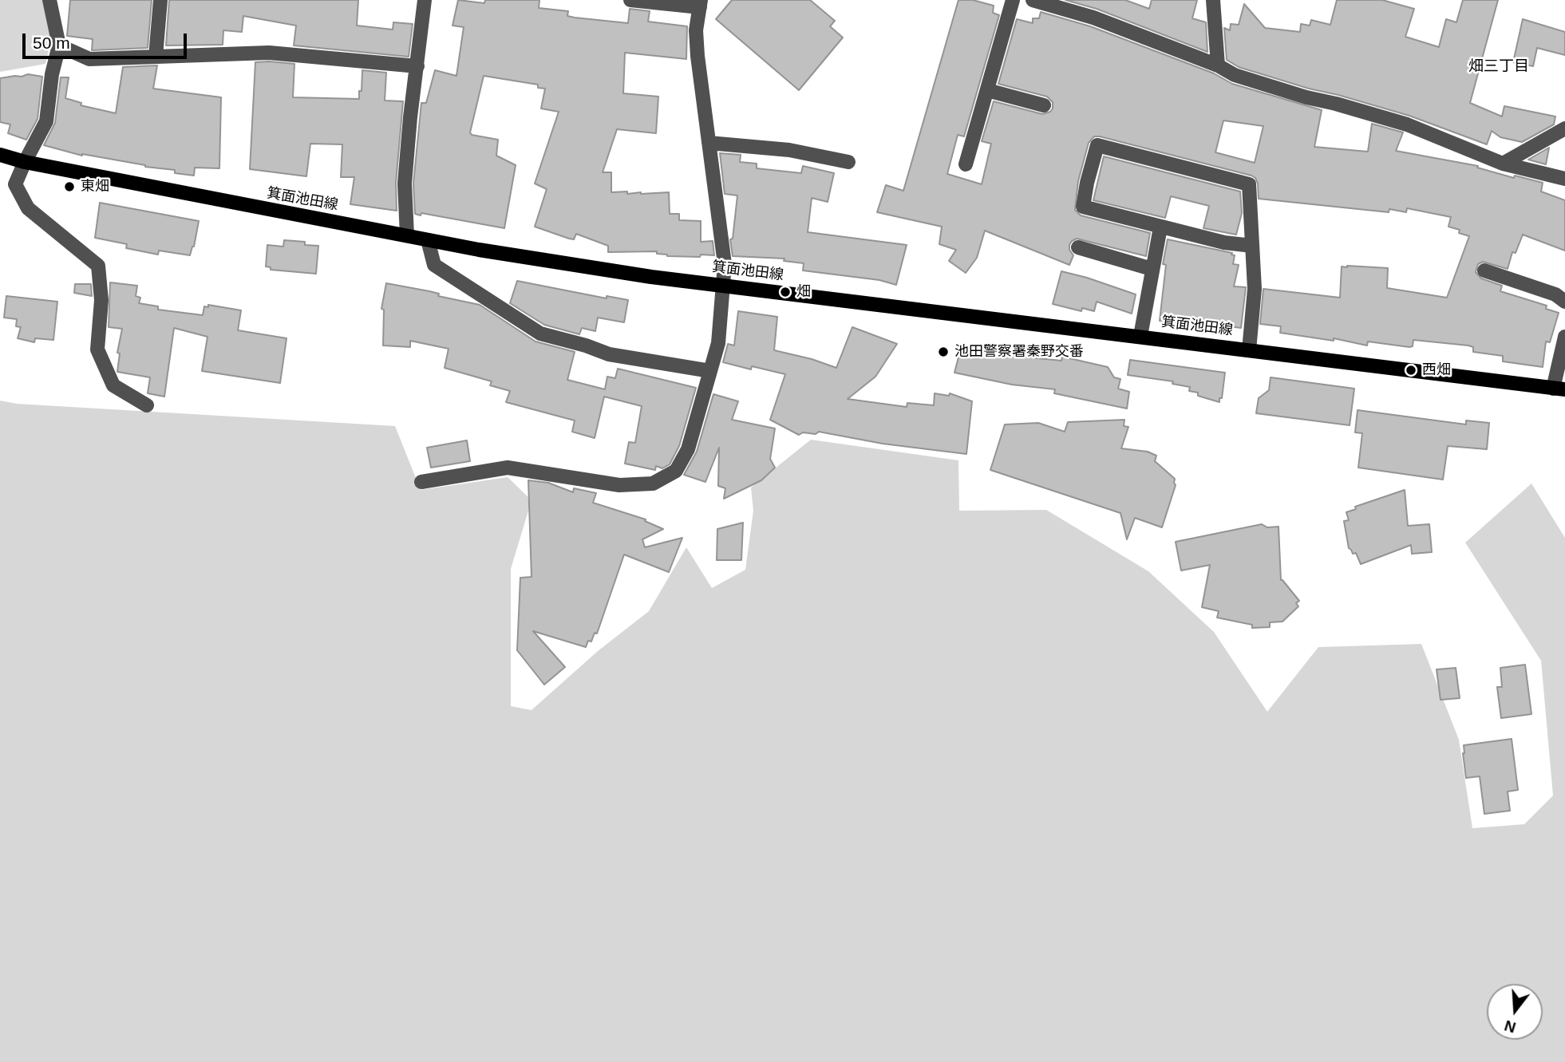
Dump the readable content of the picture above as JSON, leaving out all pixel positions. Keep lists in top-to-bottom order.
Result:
{
  "streets": {
    "main road": ["箕面池田線"]
  },
  "districts": ["畑三丁目"],
  "places": [
    "東畑",
    "畑",
    "池田警察署秦野交番",
    "西畑"
  ],
  "scale_bar": "50 m",
  "north": "bottom"
}
